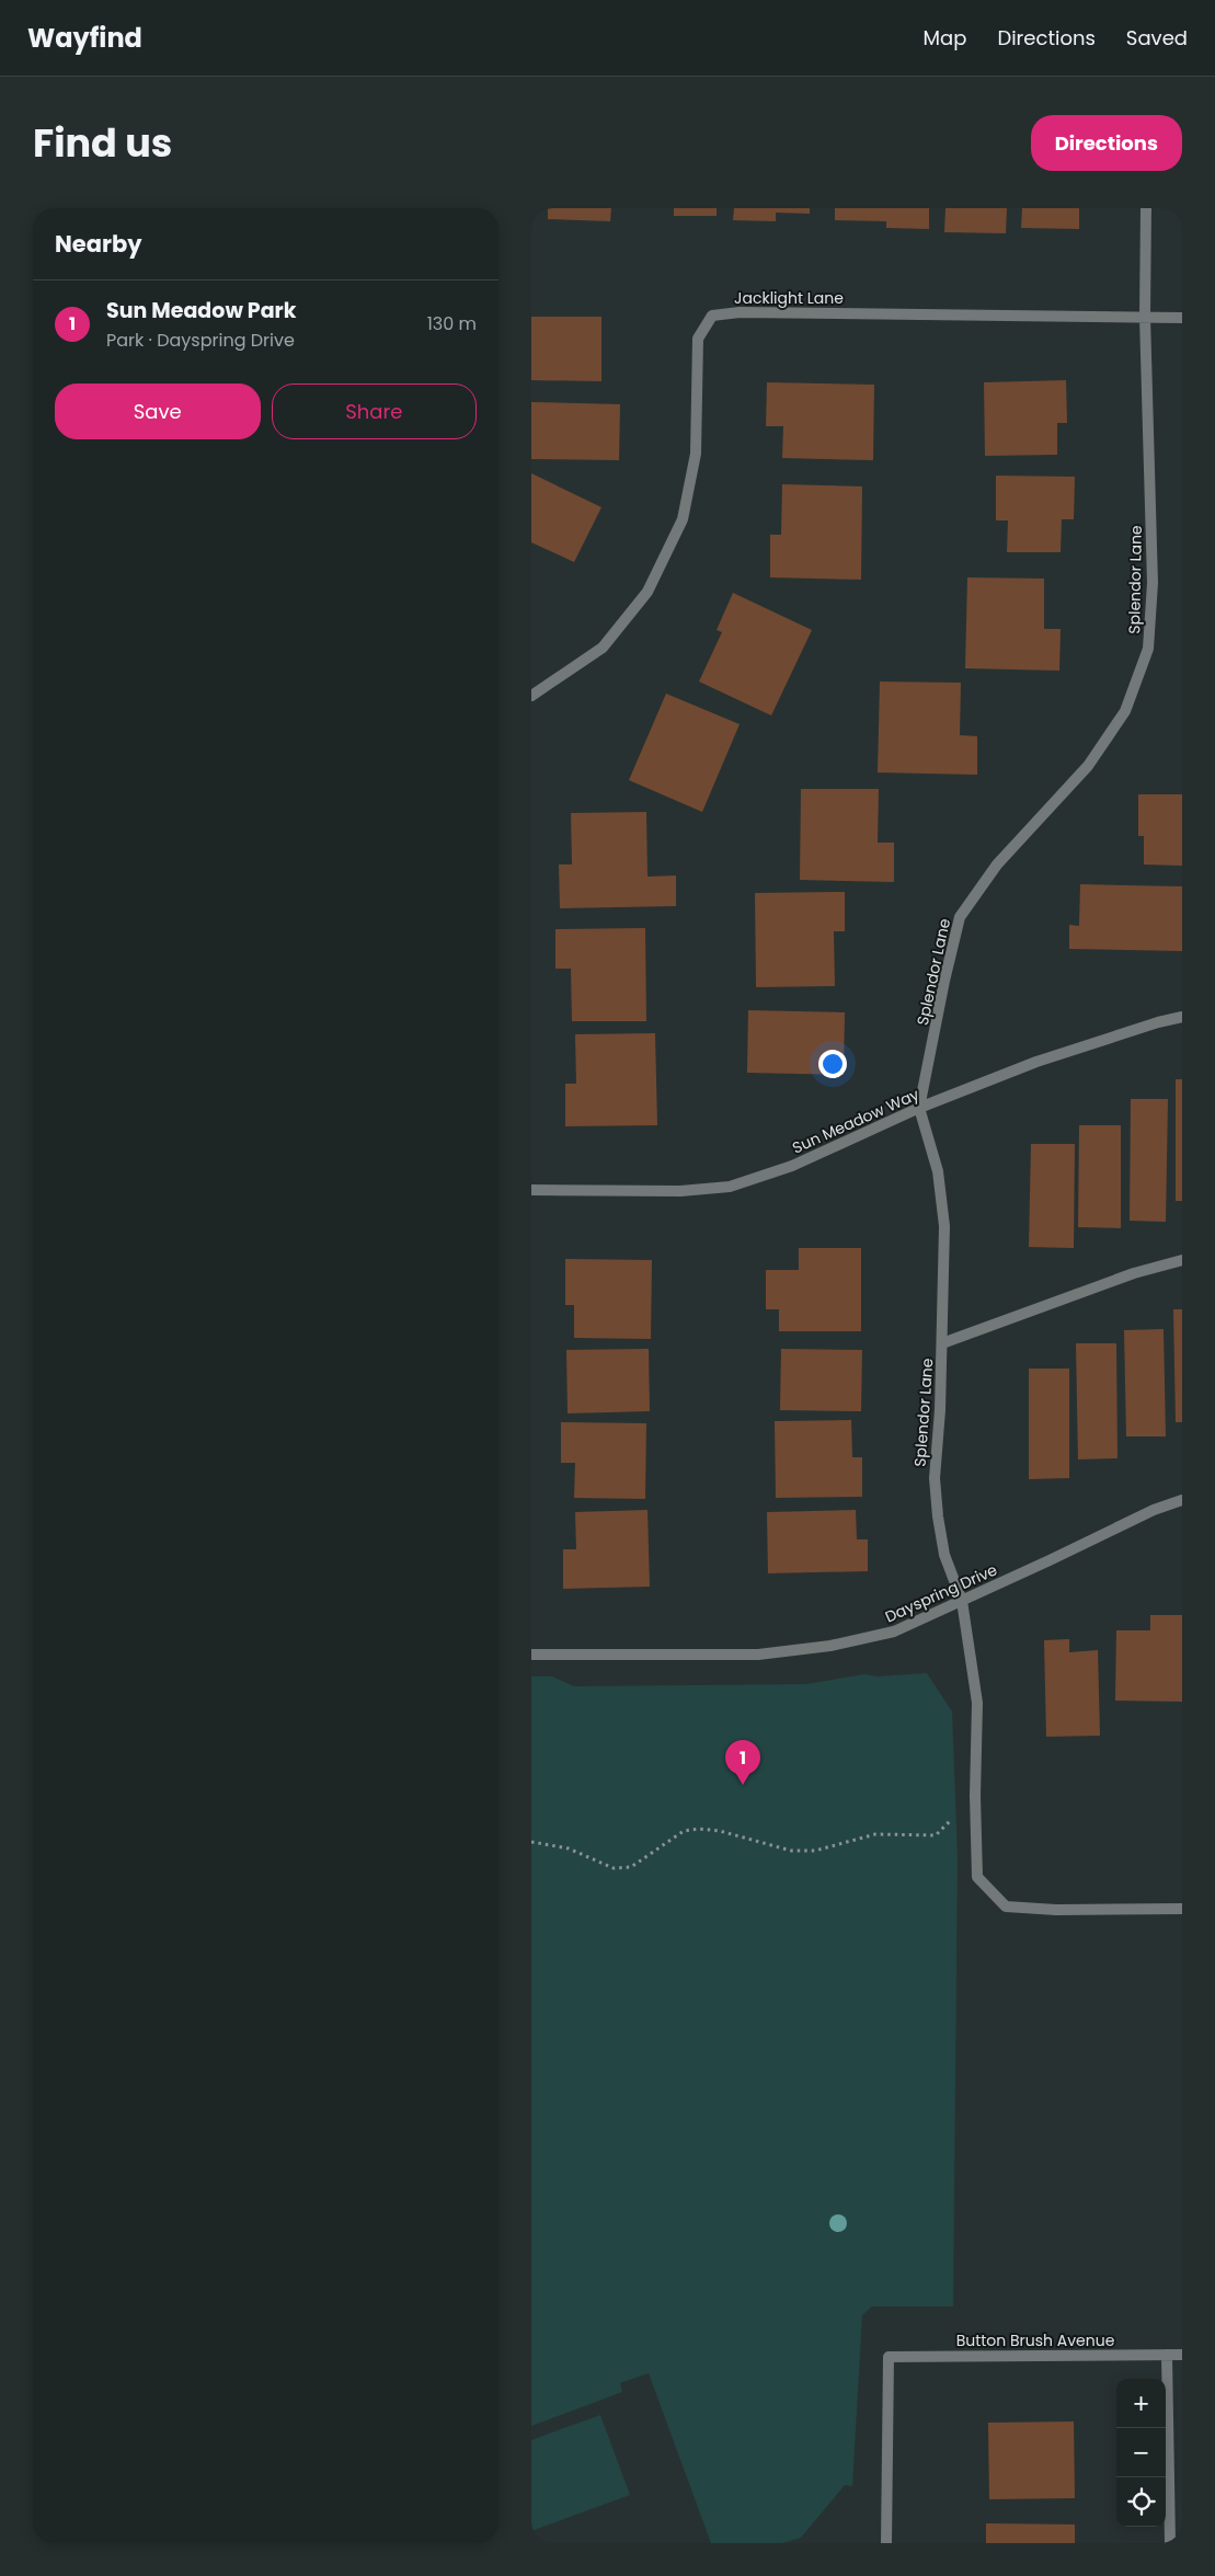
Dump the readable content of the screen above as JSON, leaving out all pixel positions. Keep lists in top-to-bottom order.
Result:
{
  "streets": {
    "street": [
      "Jacklight Lane",
      "Splendor Lane",
      "Sun Meadow Way",
      "Dayspring Drive",
      "Button Brush Avenue"
    ]
  },
  "crossings": [
    ["Jacklight Lane", "Splendor Lane"],
    ["Splendor Lane", "Sun Meadow Way"],
    ["Splendor Lane", "Dayspring Drive"]
  ],
  "page": {
    "header": "Wayfind",
    "nav": ["Map", "Directions", "Saved"],
    "title": "Find us",
    "buttons": [
      "Directions",
      ["Save", "Share"]
    ],
    "heading": "Nearby",
    "list": [
      {
        "mark": "1",
        "name": "Sun Meadow Park",
        "note": "Park · Dayspring Drive",
        "value": "130 m"
      }
    ],
    "pins": "1",
    "map_buttons": ["+", "−"]
  }
}
